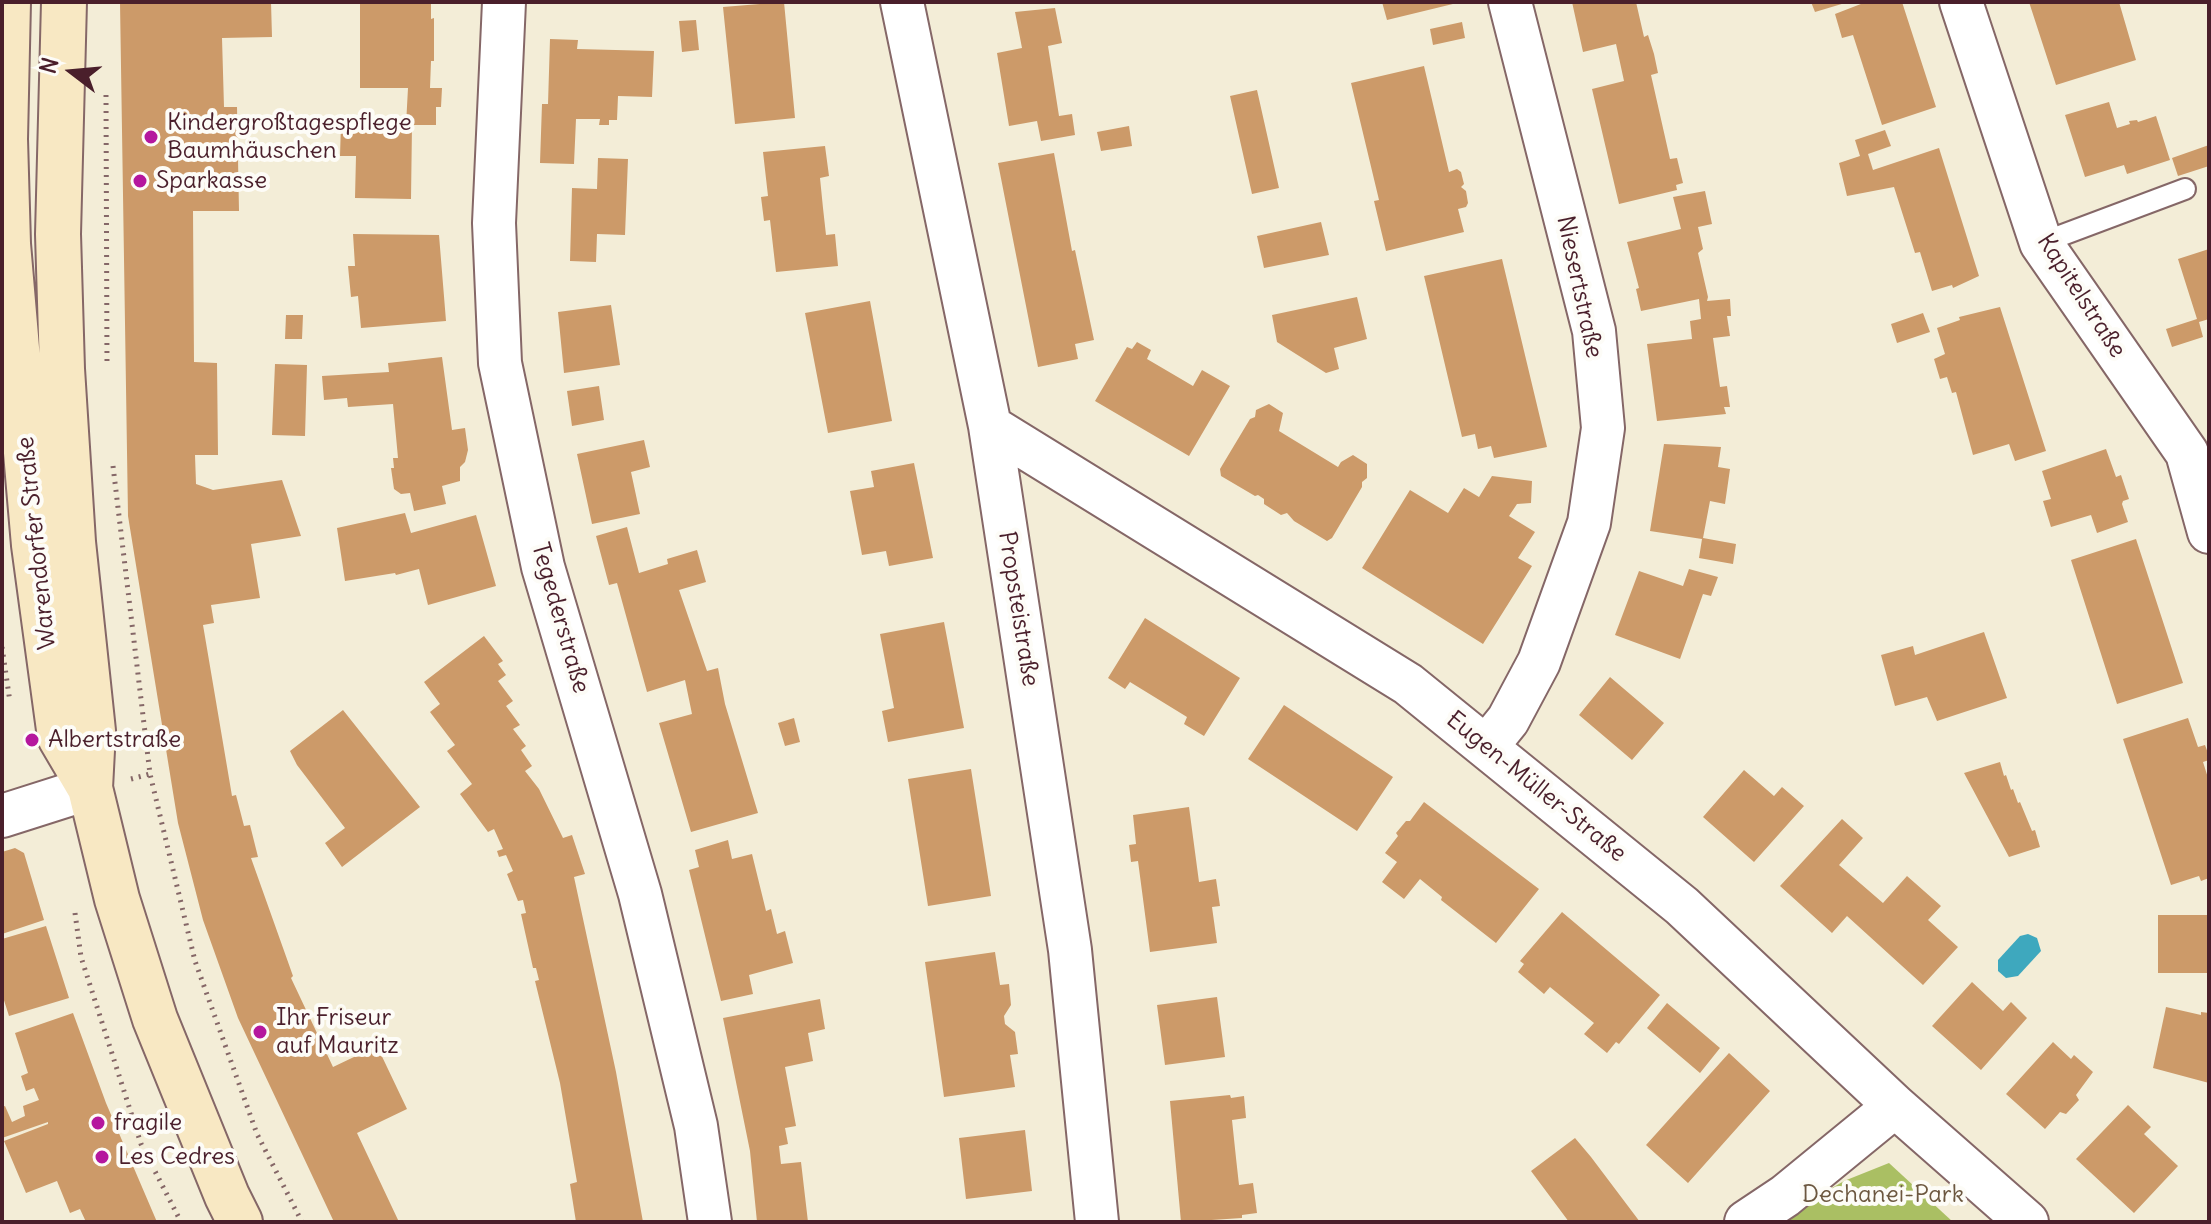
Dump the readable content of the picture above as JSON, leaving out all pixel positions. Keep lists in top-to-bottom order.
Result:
{
  "streets": {
    "main road": ["Warendorfer Straße"],
    "street": [
      "Niesertstraße",
      "Kapitelstraße",
      "Propsteistraße",
      "Tegederstraße",
      "Eugen-Müller-Straße"
    ]
  },
  "crossings": [
    ["Niesertstraße", "Eugen-Müller-Straße"],
    ["Propsteistraße", "Eugen-Müller-Straße"]
  ],
  "parks": ["Dechanei-Park"],
  "places": [
    "Kindergroßtagespflege Baumhäuschen",
    "Sparkasse",
    "Albertstraße",
    "Ihr Friseur auf Mauritz",
    "fragile",
    "Les Cedres"
  ],
  "north": "left"
}
